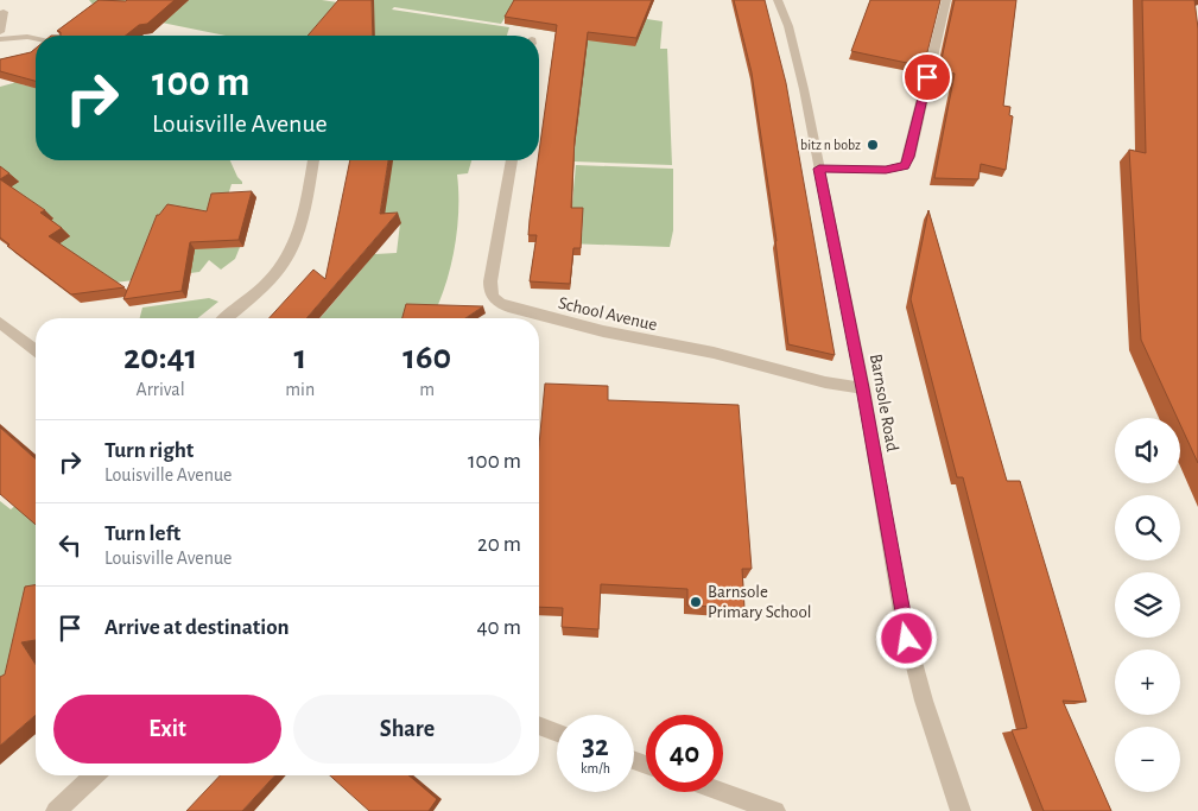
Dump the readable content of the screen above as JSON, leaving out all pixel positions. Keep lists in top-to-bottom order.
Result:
{
  "streets": {
    "street": ["School Avenue", "Barnsole Road"]
  },
  "crossings": [
    ["School Avenue", "Barnsole Road"]
  ],
  "places": ["bitz n bobz", "Barnsole Primary School"],
  "page": {
    "turn": ["100 m", "Louisville Avenue"],
    "eta": [
      "20:41",
      "Arrival",
      "1",
      "min",
      "160",
      "m"
    ],
    "map_buttons": ["+", "−"],
    "list": [
      {
        "name": "Turn right",
        "note": "Louisville Avenue",
        "value": "100 m"
      },
      {
        "name": "Turn left",
        "note": "Louisville Avenue",
        "value": "20 m"
      },
      {
        "name": "Arrive at destination",
        "value": "40 m"
      }
    ],
    "buttons": ["Exit", "Share"],
    "speed": "32 km/h",
    "limit": "40"
  }
}
